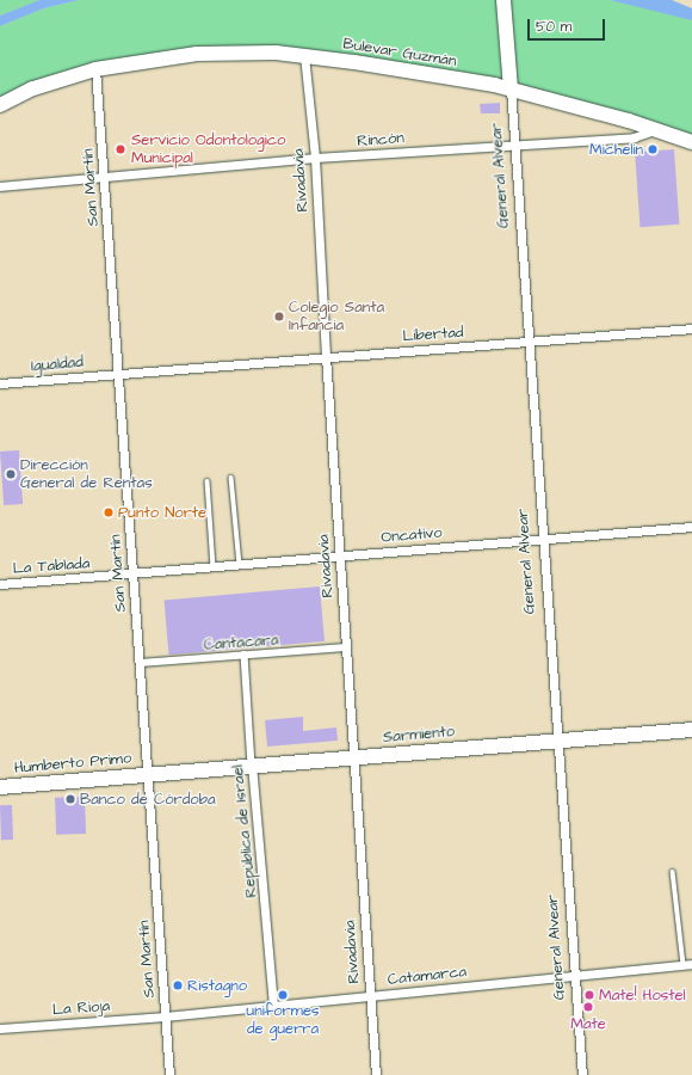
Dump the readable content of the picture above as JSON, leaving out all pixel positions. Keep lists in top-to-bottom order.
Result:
{
  "streets": {
    "main road": [
      "Bulevar Guzmán",
      "General Alvear",
      "Sarmiento",
      "Humberto Primo"
    ],
    "street": [
      "Rincón",
      "Rivadavia",
      "San Martín",
      "Libertad",
      "Igualdad",
      "Oncativo",
      "La Tablada",
      "Cantacara",
      "República de Israel",
      "Catamarca",
      "La Rioja"
    ]
  },
  "crossings": [
    ["Bulevar Guzmán", "Rincón"],
    ["Bulevar Guzmán", "General Alvear"],
    ["Bulevar Guzmán", "Rivadavia"],
    ["Bulevar Guzmán", "San Martín"],
    ["Rincón", "General Alvear"],
    ["Rincón", "Rivadavia"],
    ["Rincón", "San Martín"],
    ["General Alvear", "Libertad"],
    ["General Alvear", "Oncativo"],
    ["General Alvear", "Sarmiento"],
    ["General Alvear", "Catamarca"],
    ["Rivadavia", "Libertad"],
    ["Rivadavia", "Oncativo"],
    ["Rivadavia", "Cantacara"],
    ["Rivadavia", "Sarmiento"],
    ["Rivadavia", "Catamarca"],
    ["San Martín", "Libertad"],
    ["San Martín", "Igualdad"],
    ["San Martín", "Oncativo"],
    ["San Martín", "La Tablada"],
    ["San Martín", "Cantacara"],
    ["San Martín", "Sarmiento"],
    ["San Martín", "Humberto Primo"],
    ["San Martín", "Catamarca"],
    ["San Martín", "La Rioja"],
    ["Libertad", "Igualdad"],
    ["Oncativo", "La Tablada"],
    ["Cantacara", "República de Israel"],
    ["Sarmiento", "Humberto Primo"],
    ["Sarmiento", "República de Israel"],
    ["República de Israel", "Catamarca"],
    ["Catamarca", "La Rioja"]
  ],
  "places": [
    "Servicio Odontologico Municipal",
    "Michelin",
    "Colegio Santa Infancia",
    "Dirección General de Rentas",
    "Punto Norte",
    "Banco de Córdoba",
    "Ristagno",
    "uniformes de guerra",
    "Mate! Hostel",
    "Mate"
  ],
  "scale_bar": "50 m"
}
